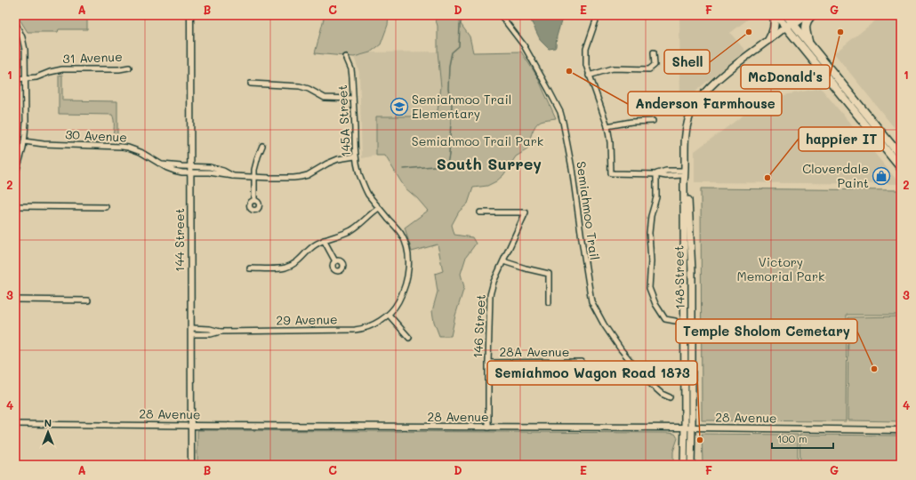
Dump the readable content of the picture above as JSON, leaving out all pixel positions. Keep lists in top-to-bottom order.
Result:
{
  "streets": {
    "main road": ["148 Street"],
    "street": [
      "31 Avenue",
      "145A Street",
      "30 Avenue",
      "Semiahmoo Trail",
      "144 Street",
      "29 Avenue",
      "146 Street",
      "28A Avenue",
      "28 Avenue"
    ]
  },
  "crossings": [
    ["145A Street", "30 Avenue"],
    ["145A Street", "29 Avenue"],
    ["30 Avenue", "144 Street"],
    ["144 Street", "29 Avenue"],
    ["144 Street", "28 Avenue"],
    ["148 Street", "28 Avenue"],
    ["146 Street", "28A Avenue"],
    ["146 Street", "28 Avenue"]
  ],
  "districts": ["South Surrey"],
  "parks": ["Semiahmoo Trail Park", "Victory Memorial Park"],
  "places": {
    "other": [
      "Shell",
      "McDonald's",
      "Anderson Farmhouse",
      "happier IT",
      "Temple Sholom Cemetary",
      "Semiahmoo Wagon Road 1873"
    ],
    "school or university": ["Semiahmoo Trail Elementary"],
    "shop": ["Cloverdale Paint"]
  },
  "scale_bar": "100 m",
  "north": "top",
  "grid": {
    "columns": [
      "A",
      "B",
      "C",
      "D",
      "E",
      "F",
      "G"
    ],
    "rows": [
      "1",
      "2",
      "3",
      "4"
    ]
  }
}
